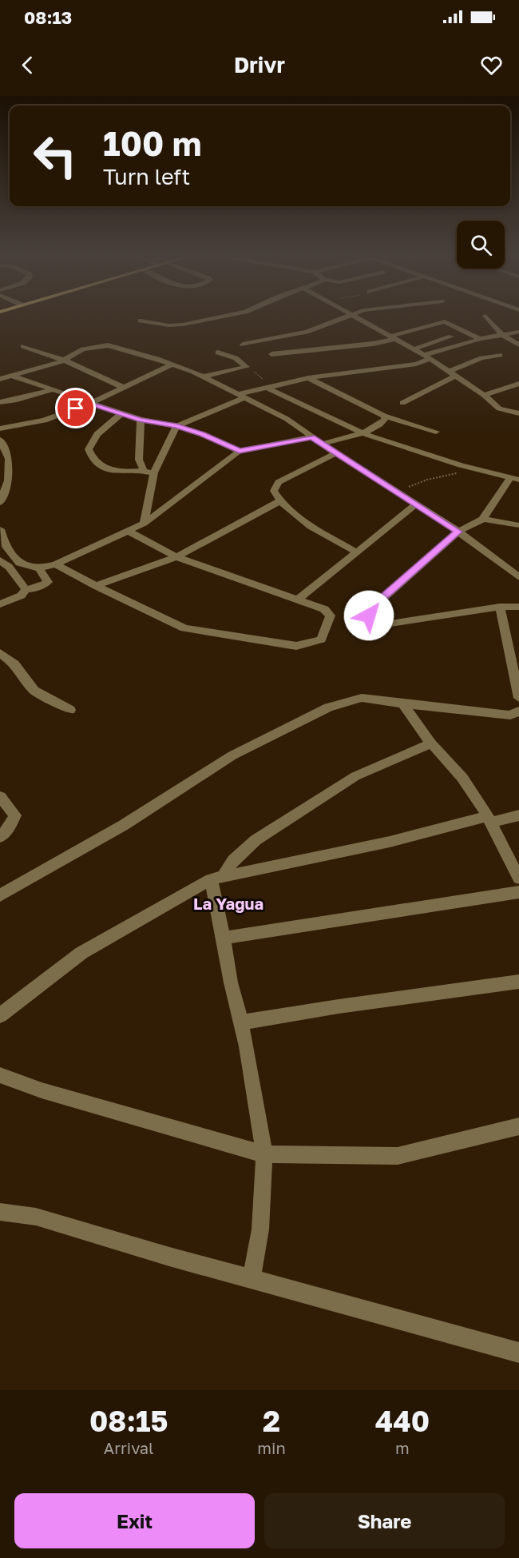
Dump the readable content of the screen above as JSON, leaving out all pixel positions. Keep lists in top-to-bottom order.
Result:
{
  "districts": ["La Yagua"],
  "page": {
    "status": "08:13",
    "header": "Drivr",
    "turn": ["100 m", "Turn left"],
    "eta": [
      "08:15",
      "Arrival",
      "2",
      "min",
      "440",
      "m"
    ],
    "buttons": ["Exit", "Share"]
  }
}
